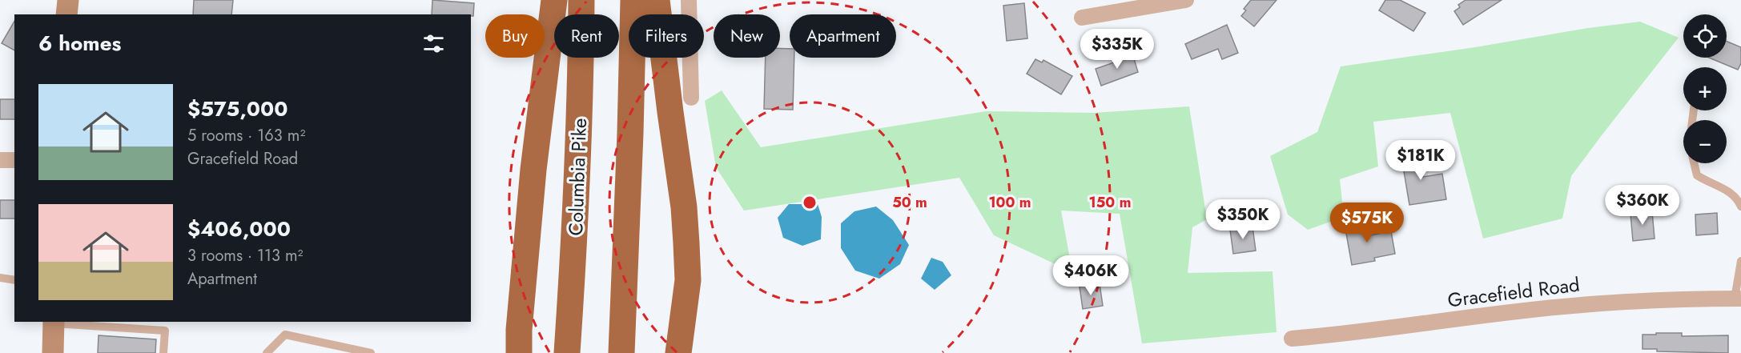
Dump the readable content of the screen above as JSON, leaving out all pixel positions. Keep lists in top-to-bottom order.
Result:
{
  "streets": {
    "highway": ["Columbia Pike"],
    "street": ["Gracefield Road"]
  },
  "page": {
    "map_buttons": ["+", "−"],
    "chip": [
      "Buy",
      "Rent",
      "Filters",
      "New",
      "Apartment"
    ],
    "heading": "6 homes",
    "price": [
      "$335K",
      "$181K",
      "$360K",
      "$350K",
      "$575K",
      "$406K"
    ],
    "list": [
      {
        "name": "$575,000",
        "note": "5 rooms · 163 m² · Gracefield Road"
      },
      {
        "name": "$406,000",
        "note": "3 rooms · 113 m² · Apartment"
      }
    ]
  },
  "rings": ["50 m", "100 m", "150 m"]
}
